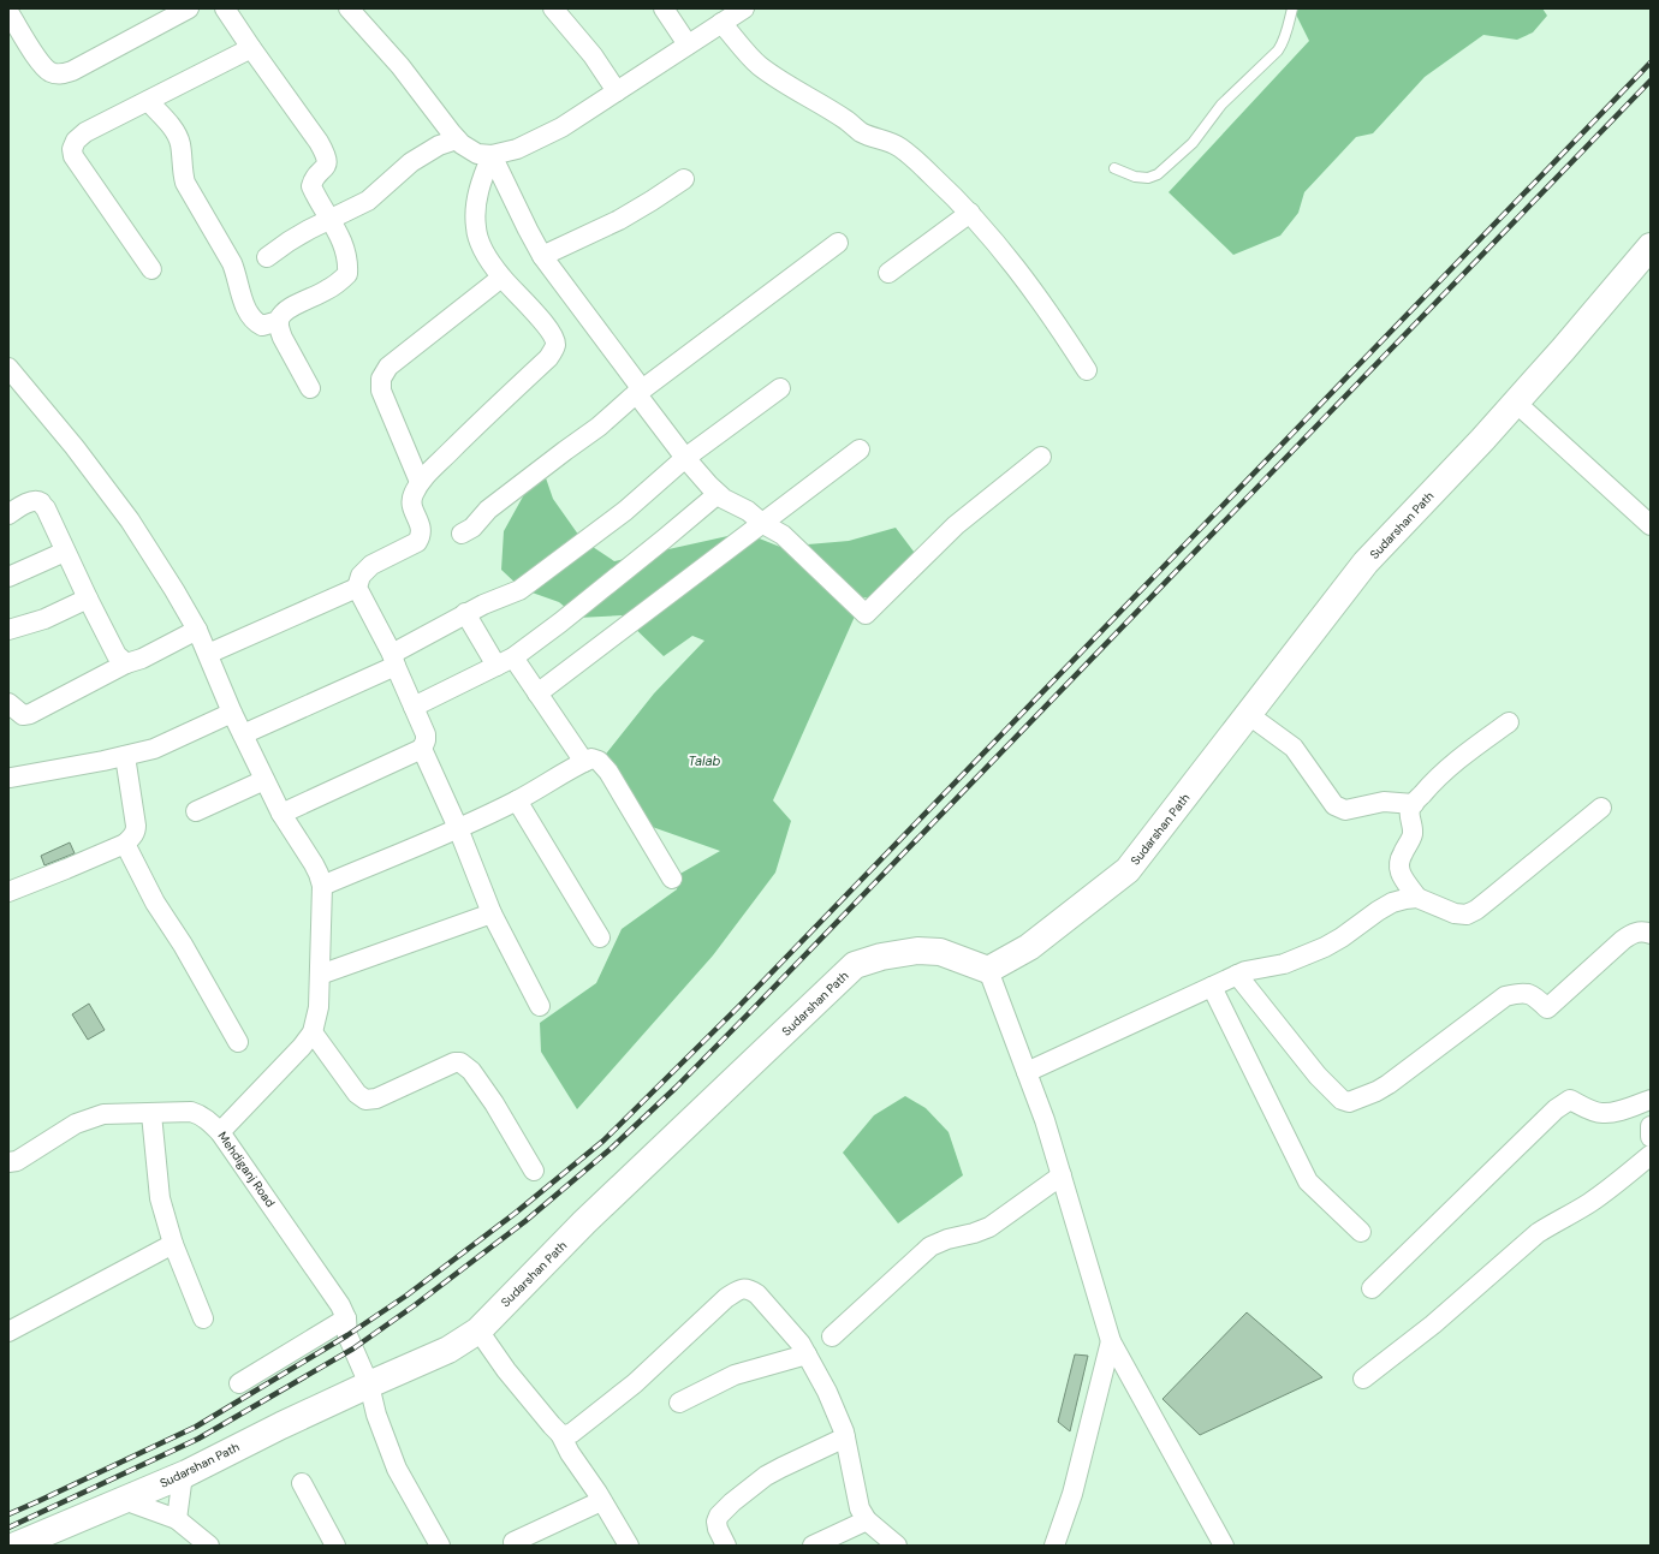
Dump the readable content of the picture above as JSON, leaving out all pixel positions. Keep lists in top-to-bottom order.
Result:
{
  "streets": {
    "main road": ["Sudarshan Path"],
    "street": ["Mehdiganj Road"]
  },
  "crossings": [
    ["Sudarshan Path", "Mehdiganj Road"]
  ],
  "water": ["Talab"]
}
